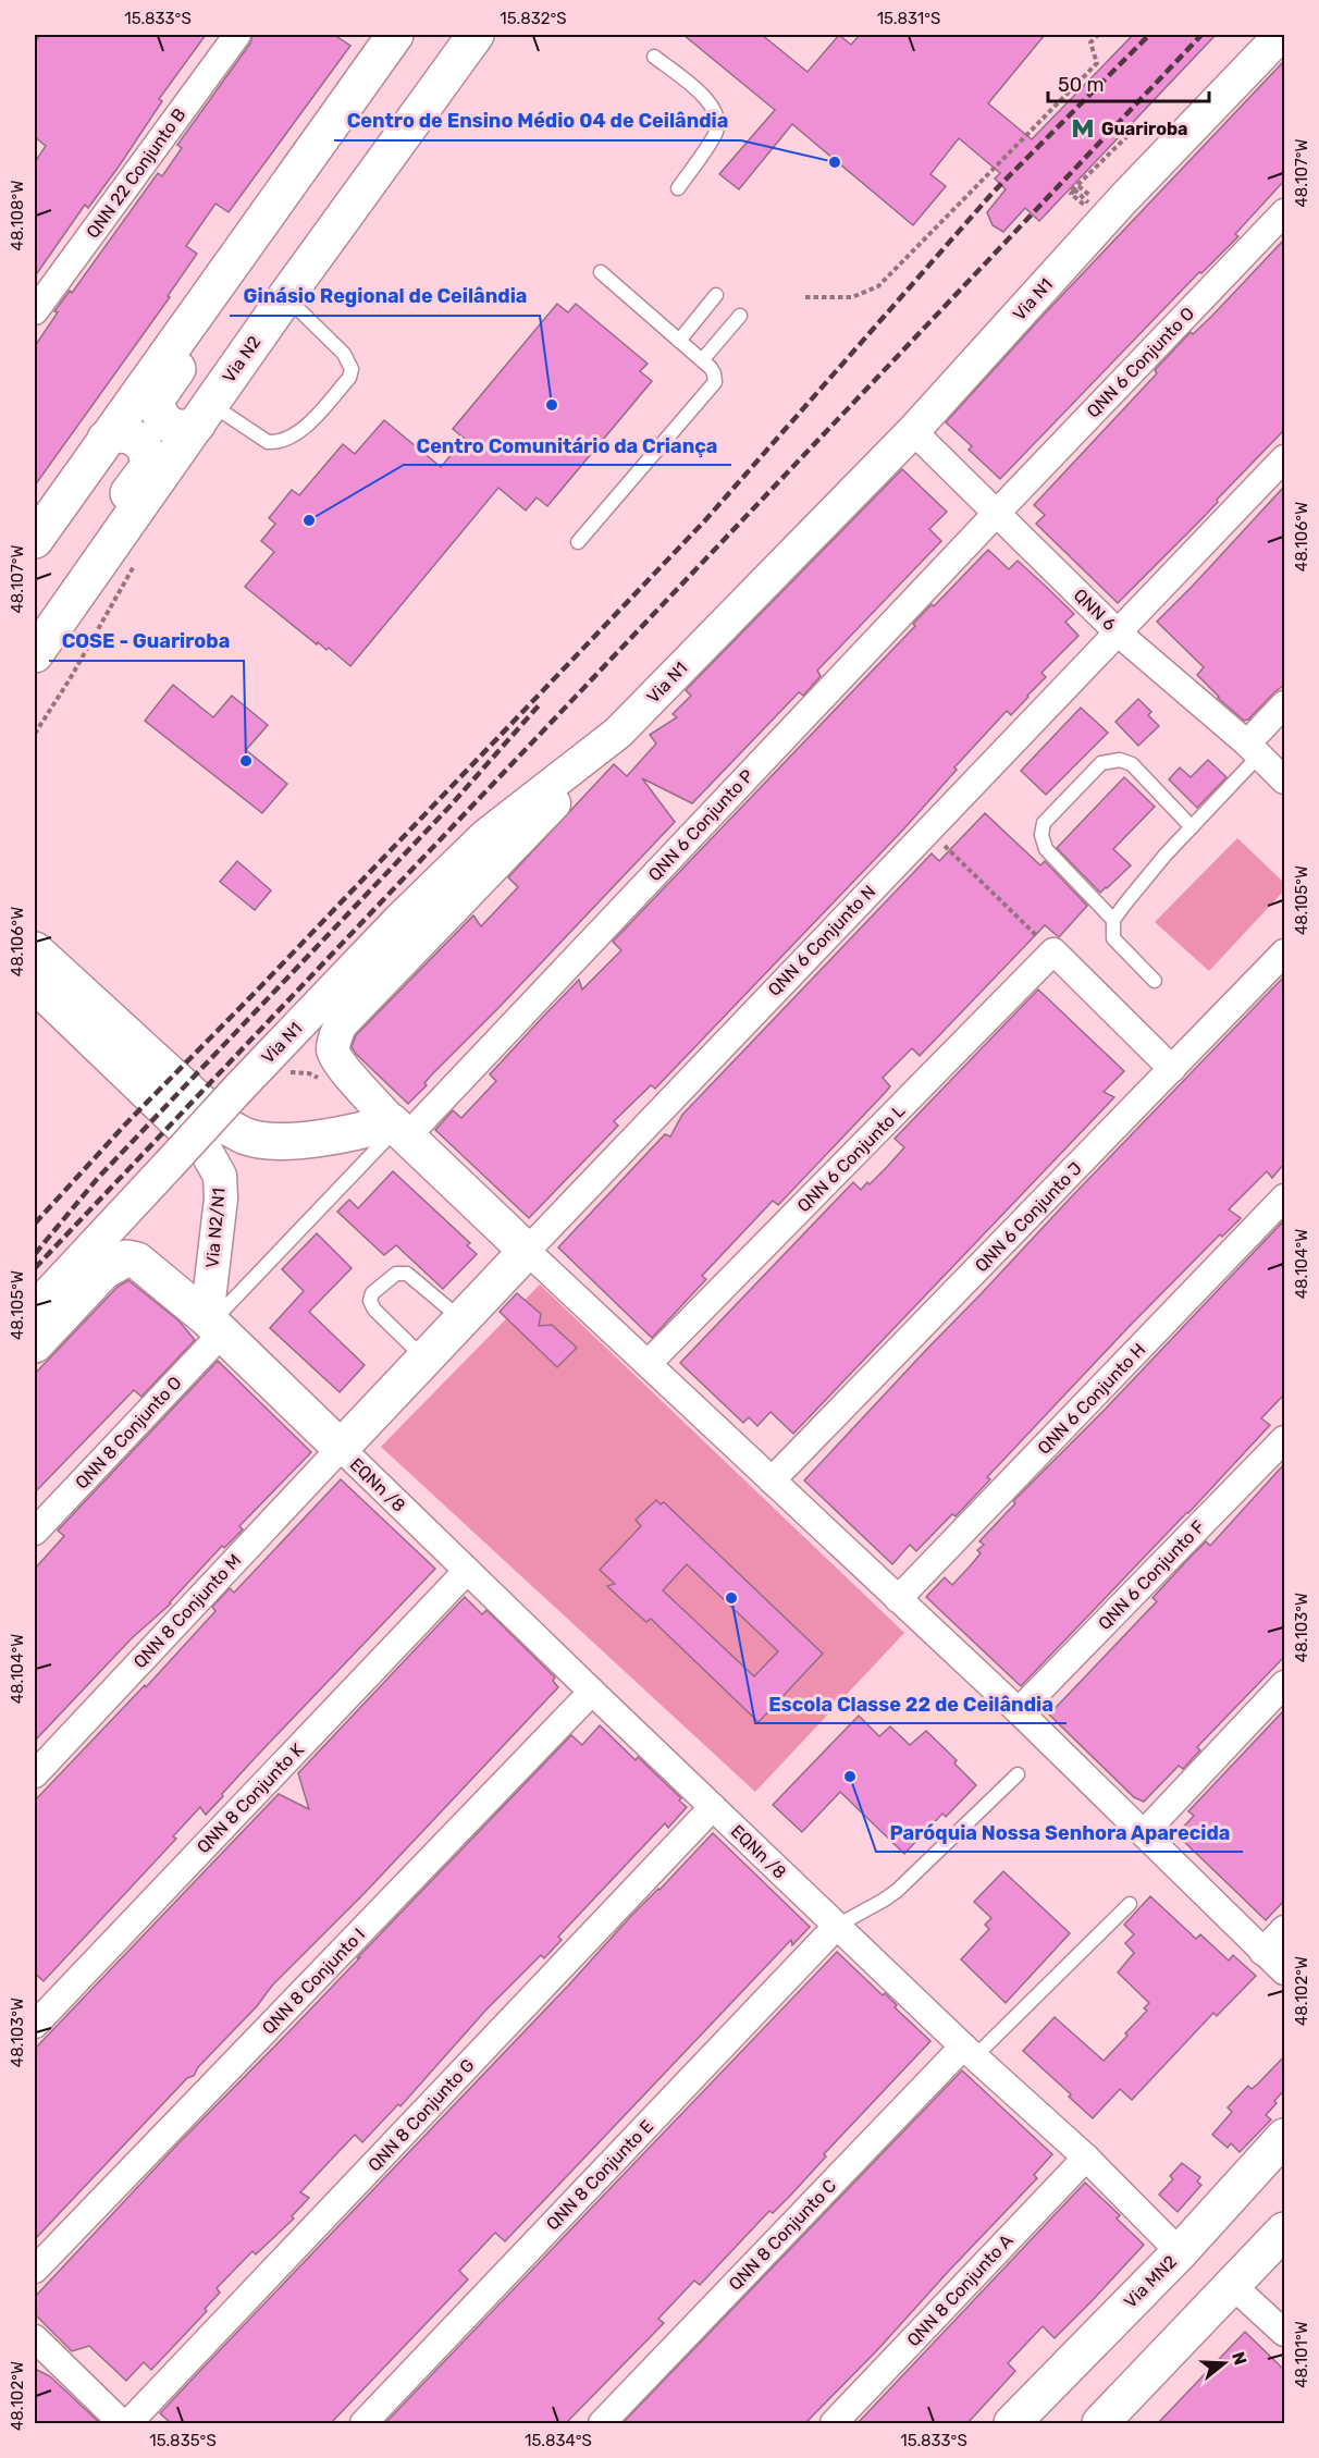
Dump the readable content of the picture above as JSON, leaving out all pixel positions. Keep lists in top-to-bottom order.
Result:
{
  "streets": {
    "main road": ["Via N2", "Via MN2"],
    "street": [
      "QNN 22 Conjunto B",
      "Via N1",
      "QNN 6 Conjunto O",
      "QNN 6",
      "QNN 6 Conjunto P",
      "QNN 6 Conjunto N",
      "QNN 6 Conjunto L",
      "QNN 6 Conjunto J",
      "Via N2/N1",
      "QNN 6 Conjunto H",
      "QNN 8 Conjunto O",
      "EQNn /8",
      "QNN 6 Conjunto F",
      "QNN 8 Conjunto M",
      "QNN 8 Conjunto K",
      "QNN 8 Conjunto I",
      "QNN 8 Conjunto G",
      "QNN 8 Conjunto E",
      "QNN 8 Conjunto C",
      "QNN 8 Conjunto A"
    ]
  },
  "crossings": [
    ["Via N1", "QNN 6"],
    ["QNN 6 Conjunto O", "QNN 6"],
    ["QNN 6 Conjunto O", "QNN 6 Conjunto P"],
    ["QNN 6", "QNN 6 Conjunto P"],
    ["QNN 6", "QNN 6 Conjunto N"],
    ["Via N2/N1", "QNN 8 Conjunto O"],
    ["EQNn /8", "QNN 8 Conjunto M"],
    ["EQNn /8", "QNN 8 Conjunto K"],
    ["EQNn /8", "QNN 8 Conjunto I"],
    ["EQNn /8", "QNN 8 Conjunto G"],
    ["EQNn /8", "QNN 8 Conjunto E"],
    ["EQNn /8", "QNN 8 Conjunto C"],
    ["EQNn /8", "Via MN2"],
    ["EQNn /8", "QNN 8 Conjunto A"]
  ],
  "places": {
    "metro station": ["Guariroba"],
    "other": [
      "Centro de Ensino Médio 04 de Ceilândia",
      "Ginásio Regional de Ceilândia",
      "Centro Comunitário da Criança",
      "COSE - Guariroba",
      "Escola Classe 22 de Ceilândia",
      "Paróquia Nossa Senhora Aparecida"
    ]
  },
  "scale_bar": "50 m",
  "north": "right",
  "coordinates": [
    "15.833°S",
    "15.832°S",
    "15.831°S",
    "48.107°W",
    "48.108°W",
    "48.106°W",
    "48.105°W",
    "48.104°W",
    "48.103°W",
    "48.102°W",
    "48.101°W",
    "15.835°S",
    "15.834°S"
  ]
}
